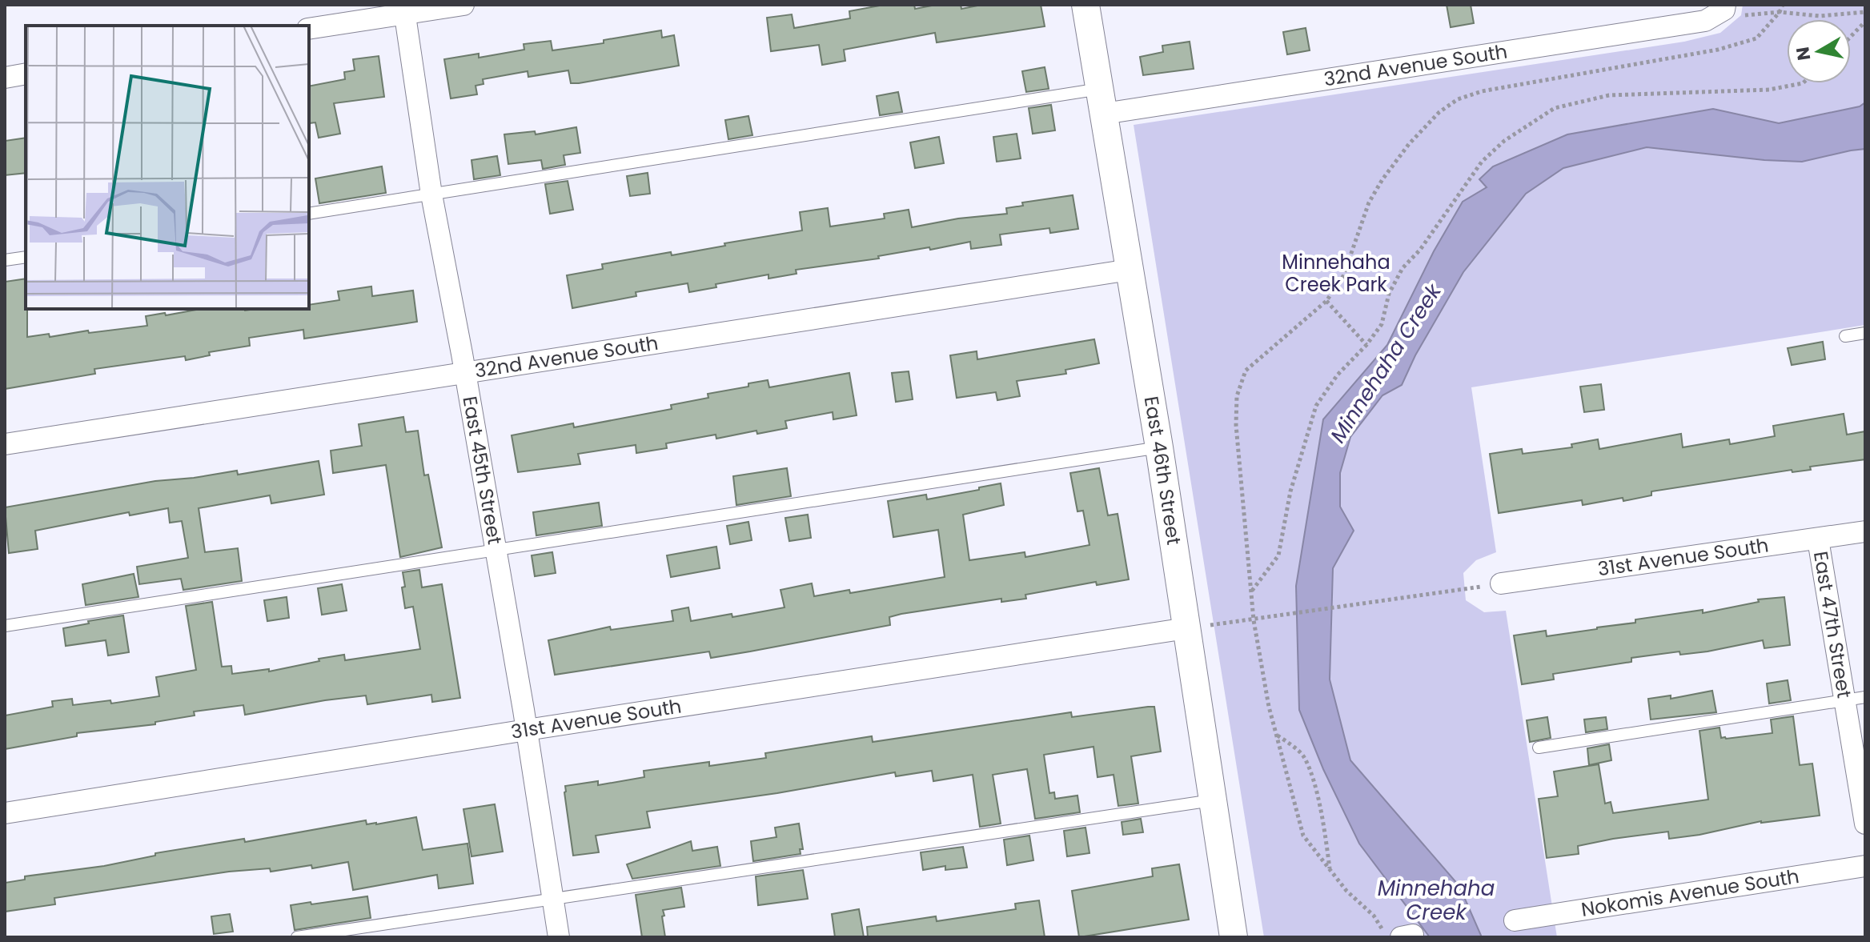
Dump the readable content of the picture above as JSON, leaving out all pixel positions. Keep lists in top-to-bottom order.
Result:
{
  "streets": {
    "street": [
      "32nd Avenue South",
      "East 45th Street",
      "East 46th Street",
      "31st Avenue South",
      "East 47th Street",
      "Nokomis Avenue South"
    ]
  },
  "crossings": [
    ["32nd Avenue South", "East 45th Street"],
    ["32nd Avenue South", "East 46th Street"],
    ["East 45th Street", "31st Avenue South"],
    ["East 46th Street", "31st Avenue South"],
    ["31st Avenue South", "East 47th Street"]
  ],
  "water": ["Minnehaha Creek"],
  "parks": ["Minnehaha Creek Park"],
  "north": "left"
}
